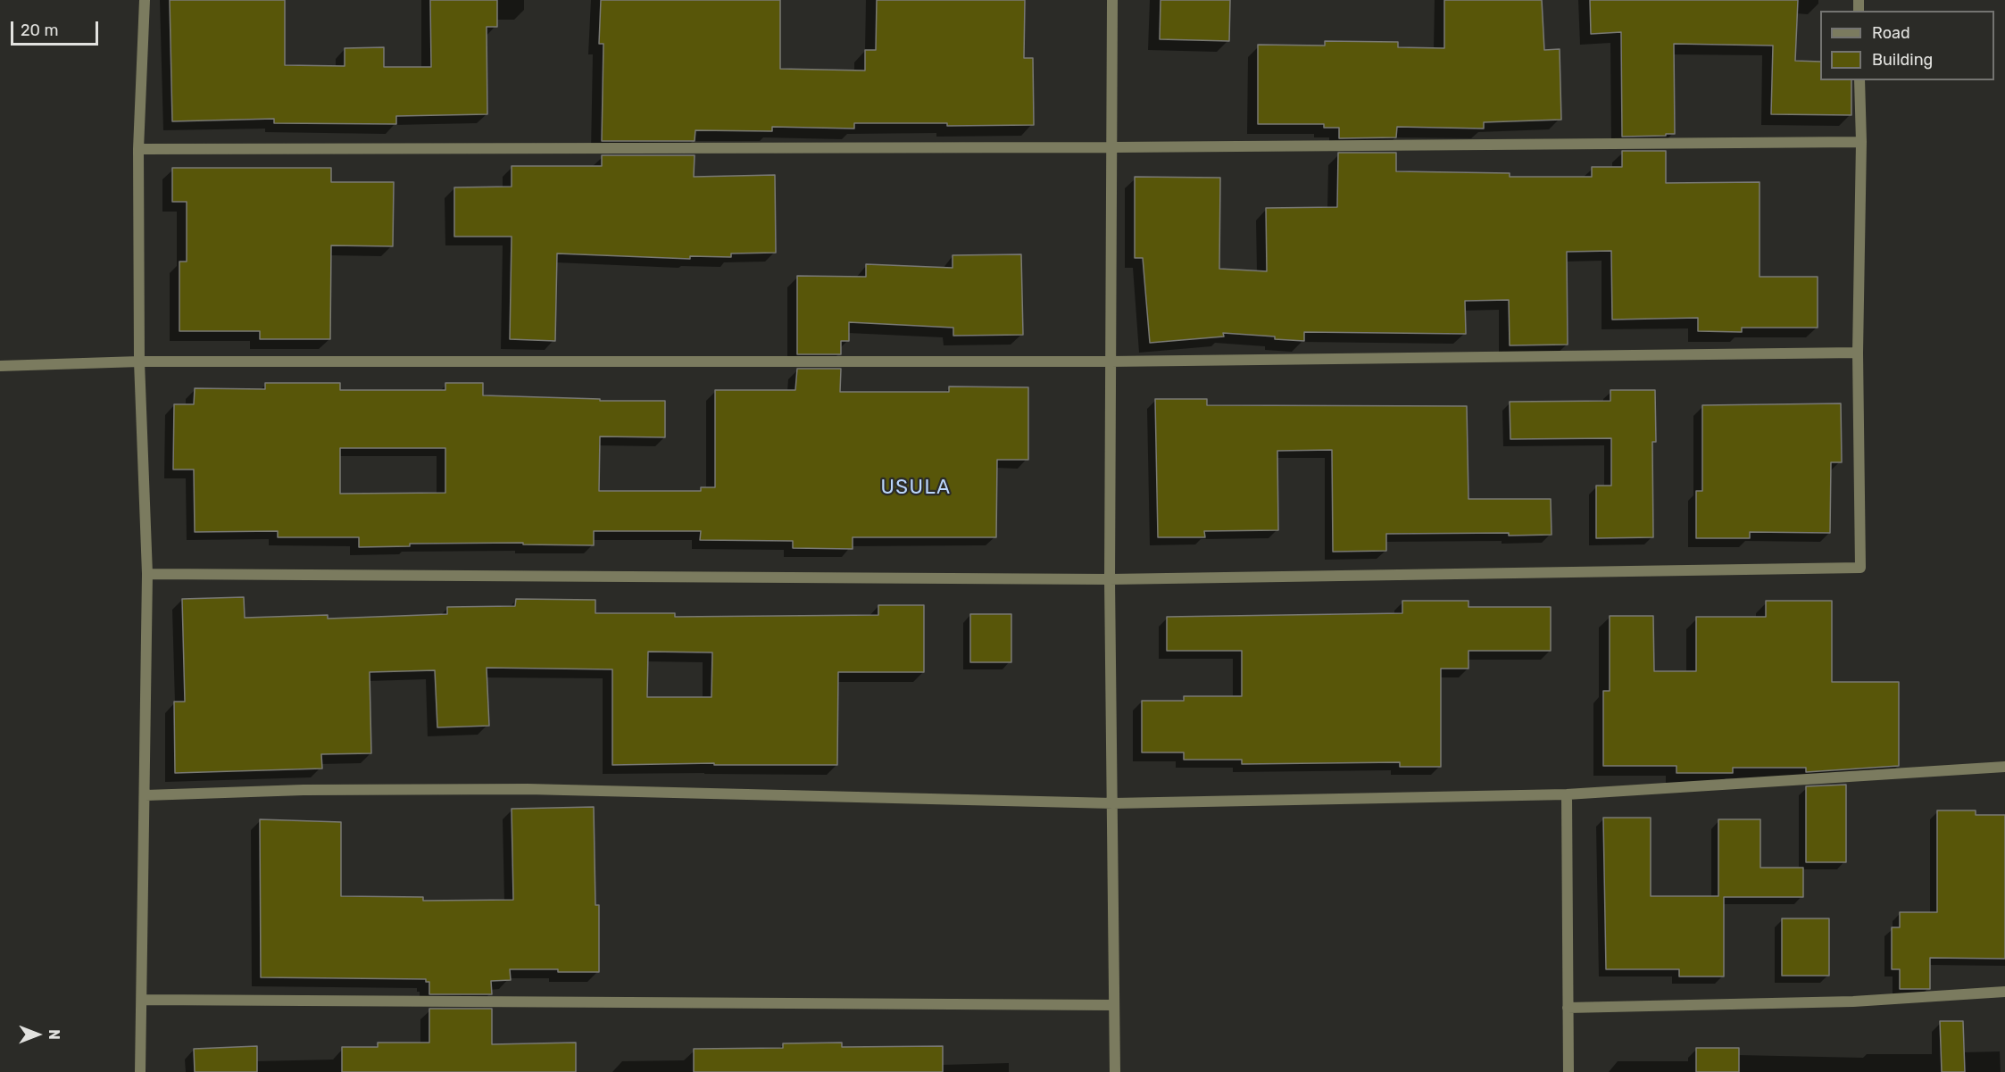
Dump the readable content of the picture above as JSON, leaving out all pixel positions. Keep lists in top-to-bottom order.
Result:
{
  "districts": ["USULA"],
  "legend": ["Road", "Building"],
  "scale_bar": "20 m",
  "north": "right"
}
